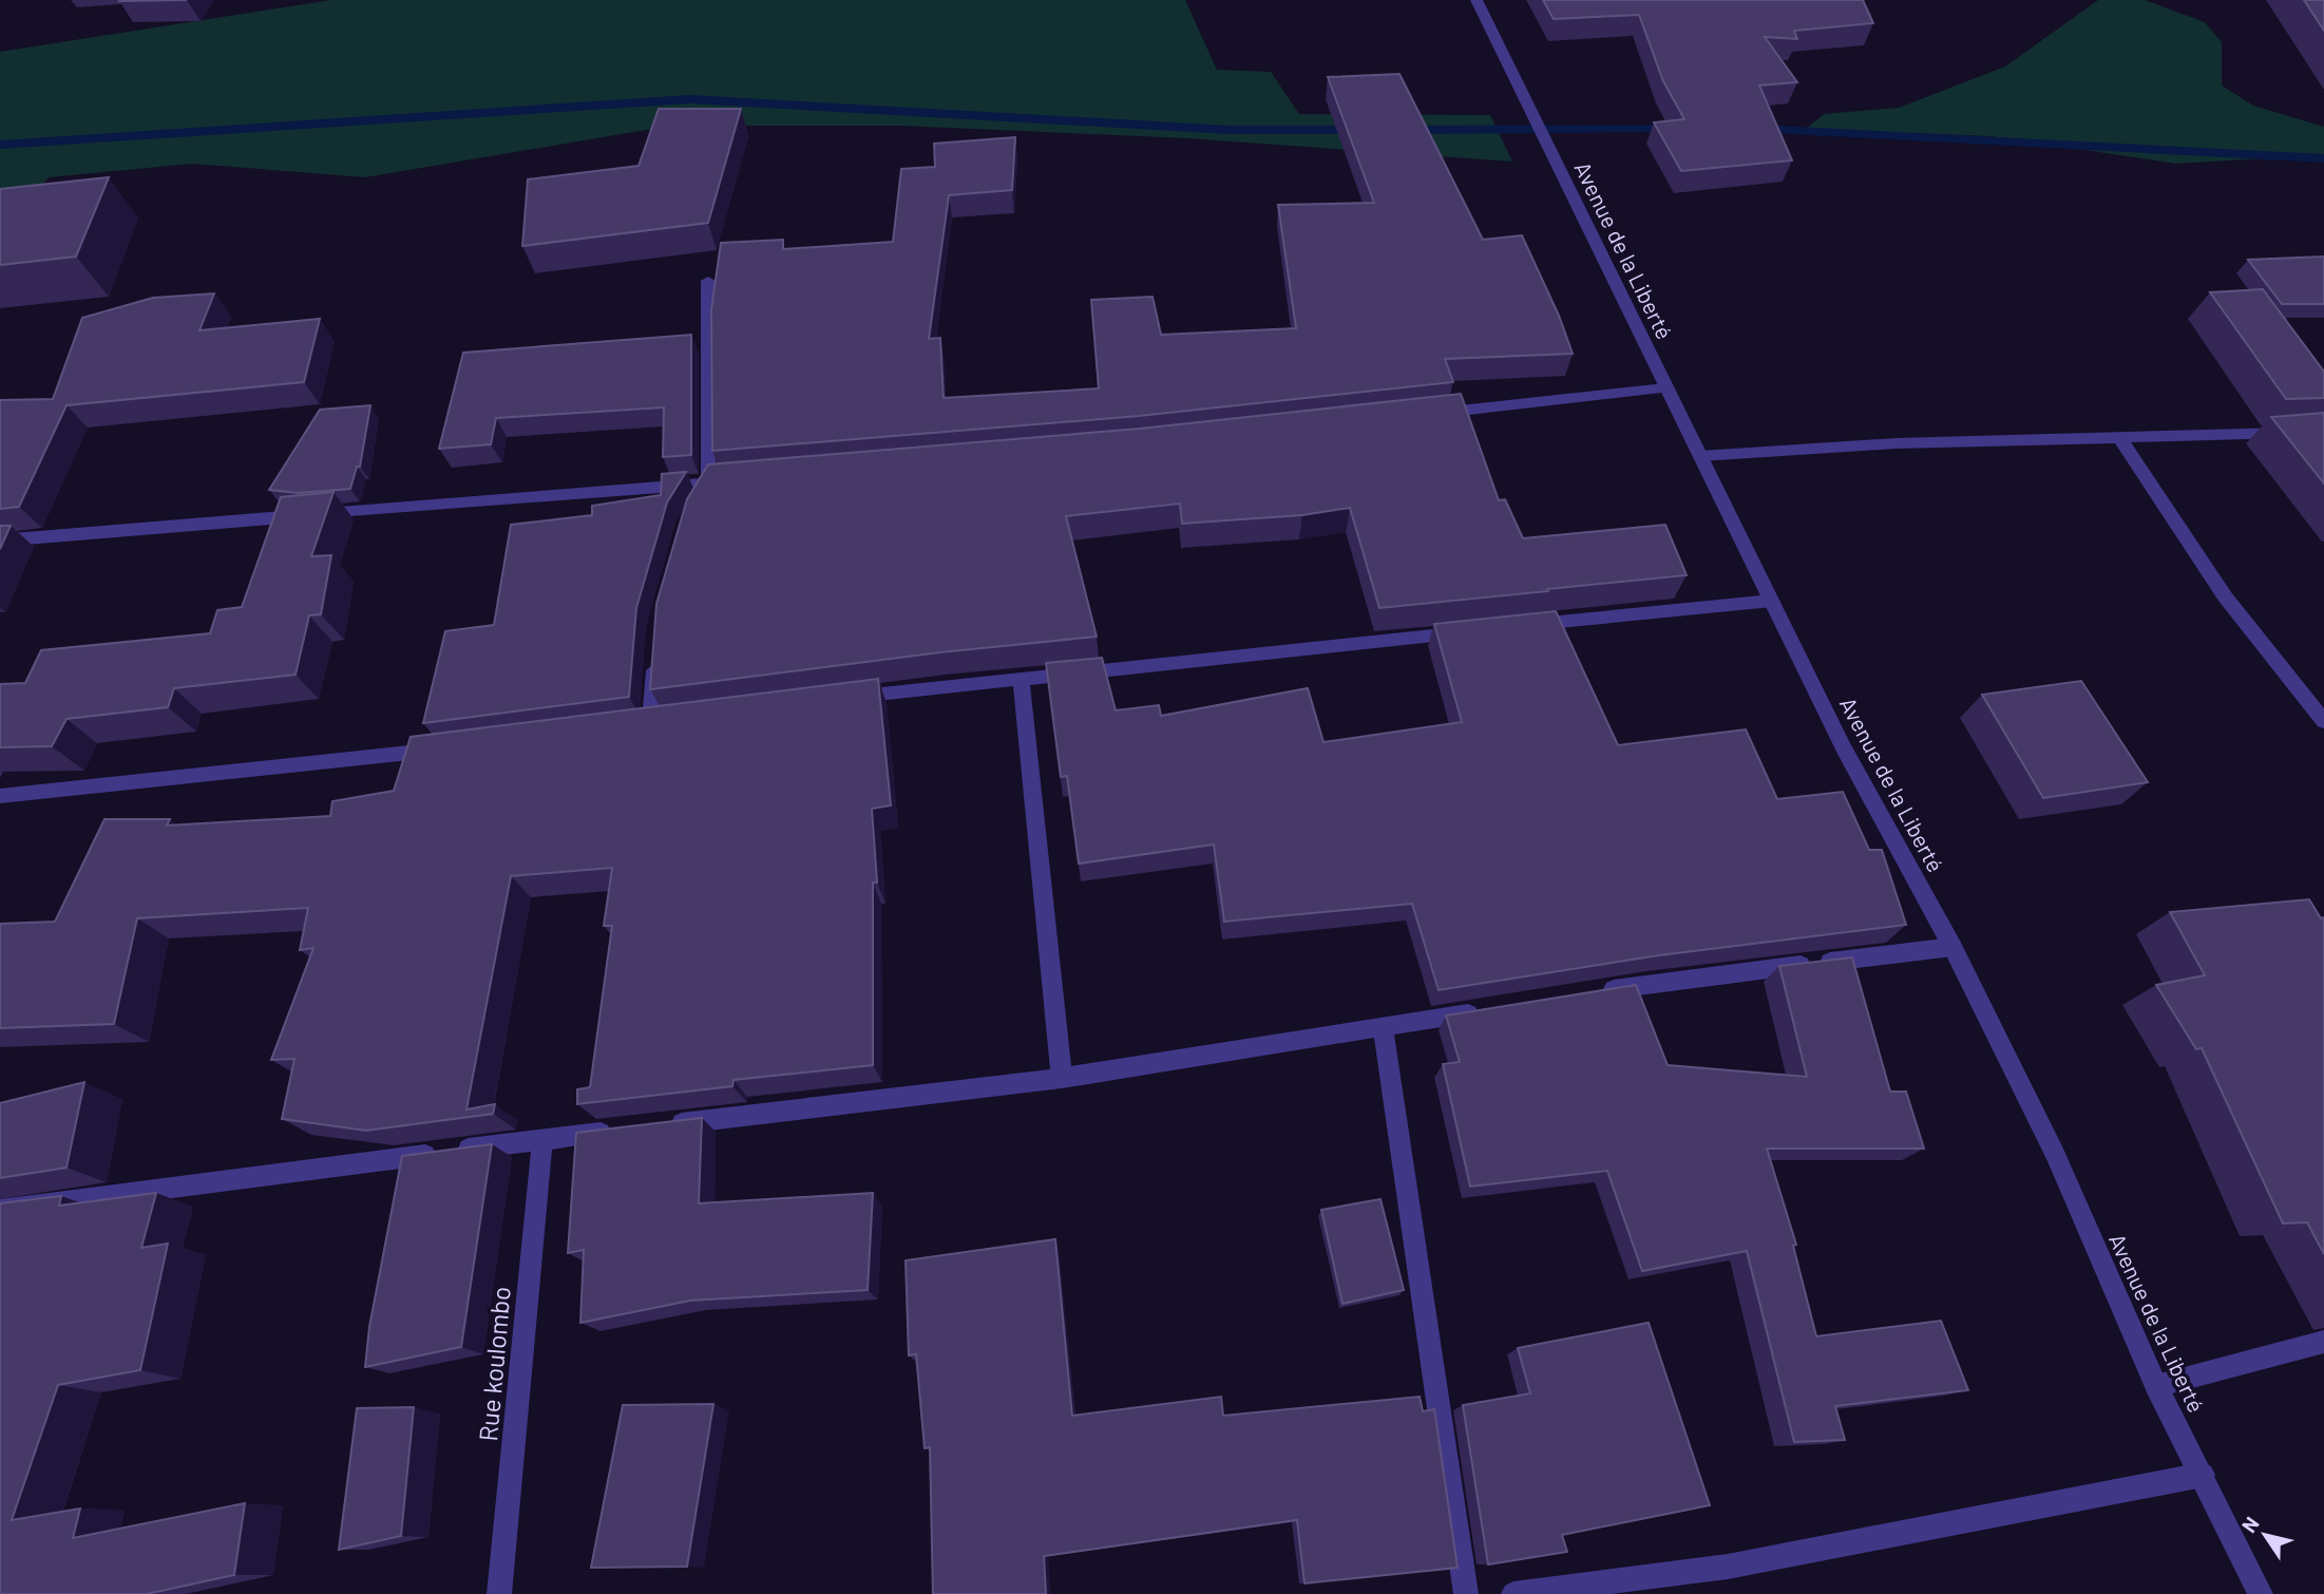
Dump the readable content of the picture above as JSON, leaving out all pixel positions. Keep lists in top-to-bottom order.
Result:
{
  "streets": {
    "street": ["Avenue de la Liberté", "Rue koulombo"]
  },
  "north": "top left"
}
